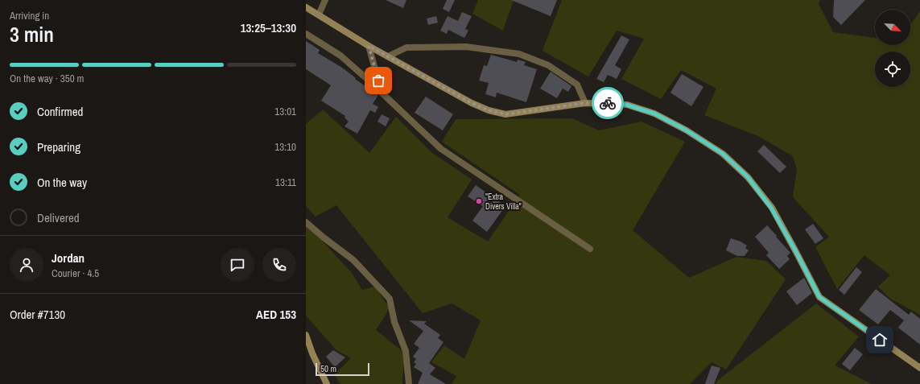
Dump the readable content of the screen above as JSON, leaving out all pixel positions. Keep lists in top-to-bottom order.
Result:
{
  "places": ["\"Extra Divers Villa\""],
  "scale_bar": "50 m",
  "north": "bottom right",
  "page": {
    "heading": ["3 min", "Arriving in", "13:25–13:30"],
    "panel": [
      "Jordan",
      "Courier · 4.5",
      "Order #7130",
      "AED 153"
    ],
    "bar": "On the way · 350 m",
    "list": [
      ["Confirmed", "13:01"],
      ["Preparing", "13:10"],
      ["On the way", "13:11"],
      "Delivered"
    ],
    "scale": "50 m"
  }
}
